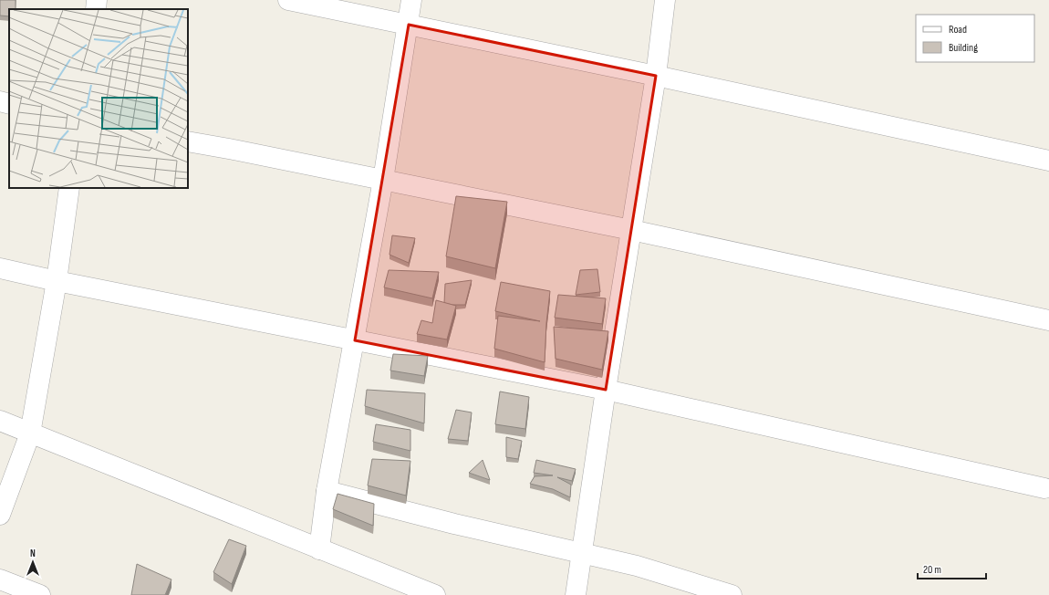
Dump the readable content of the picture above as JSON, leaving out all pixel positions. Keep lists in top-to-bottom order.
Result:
{
  "legend": ["Road", "Building"],
  "scale_bar": "20 m",
  "north": "top"
}
